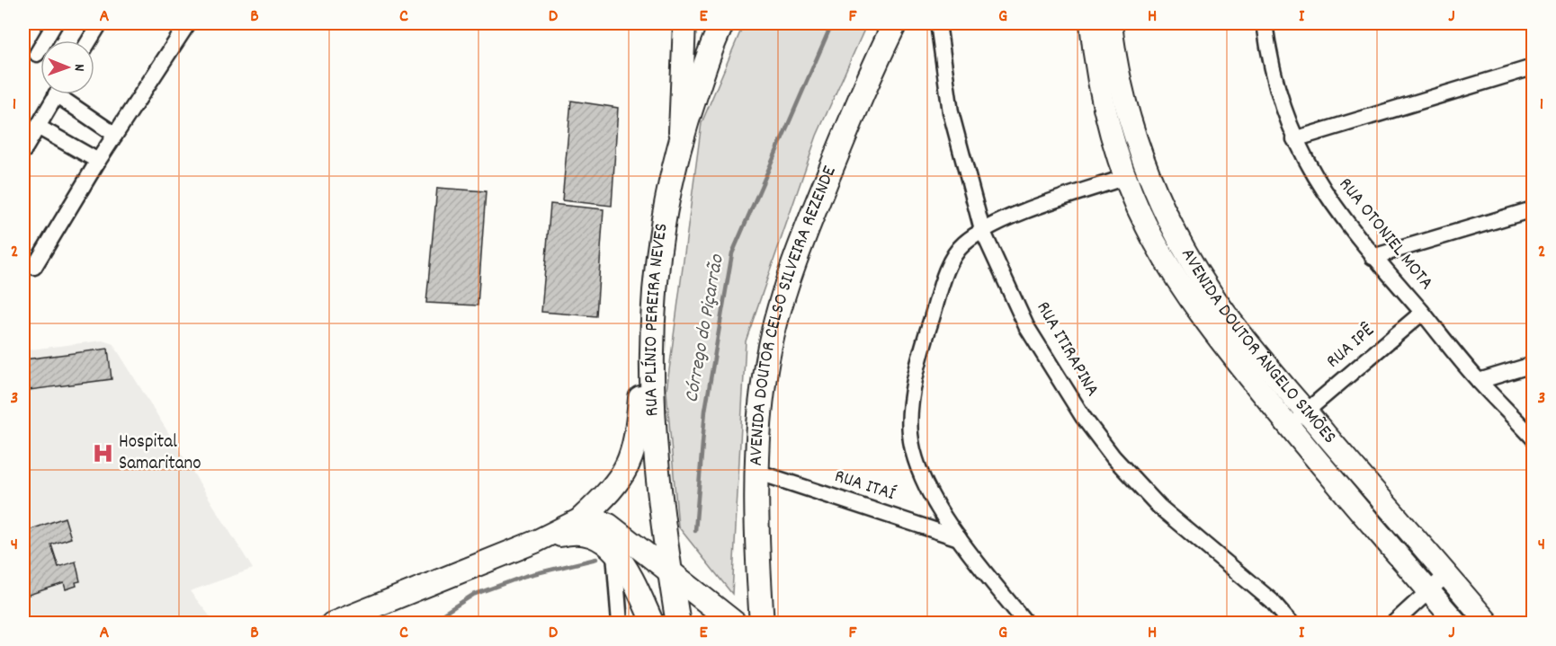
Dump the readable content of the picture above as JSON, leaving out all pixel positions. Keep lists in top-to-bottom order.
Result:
{
  "streets": {
    "main road": ["AVENIDA DOUTOR CELSO SILVEIRA REZENDE", "RUA PLÍNIO PEREIRA NEVES", "AVENIDA DOUTOR ÂNGELO SIMÕES"],
    "street": [
      "RUA OTONIEL MOTA",
      "RUA IPÊ",
      "RUA ITIRAPINA",
      "RUA ITAÍ"
    ]
  },
  "crossings": [
    ["RUA OTONIEL MOTA", "RUA IPÊ"],
    ["AVENIDA DOUTOR CELSO SILVEIRA REZENDE", "RUA ITAÍ"],
    ["AVENIDA DOUTOR ÂNGELO SIMÕES", "RUA IPÊ"]
  ],
  "water": ["Córrego do Piçarrão"],
  "places": {
    "hospital": ["Hospital Samaritano"]
  },
  "north": "right",
  "grid": {
    "columns": [
      "A",
      "B",
      "C",
      "D",
      "E",
      "F",
      "G",
      "H",
      "I",
      "J"
    ],
    "rows": [
      "1",
      "2",
      "3",
      "4"
    ]
  }
}
